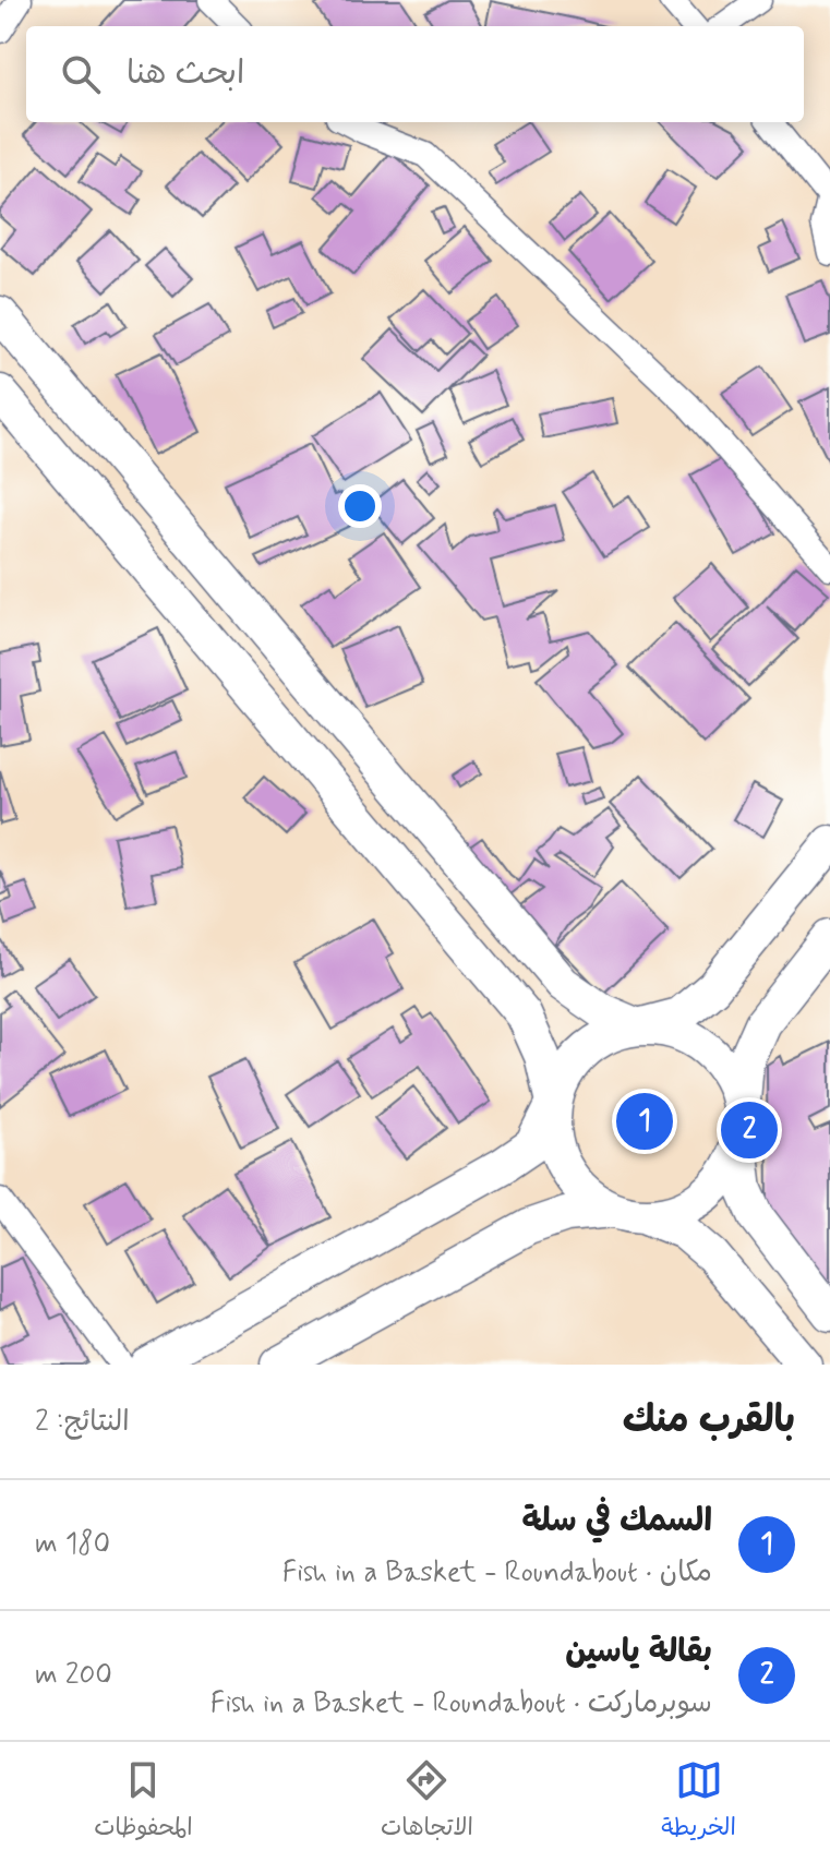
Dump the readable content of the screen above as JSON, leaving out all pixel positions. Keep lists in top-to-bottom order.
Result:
{
  "page": {
    "search": "ابحث هنا",
    "pins": ["1", "2"],
    "heading": ["بالقرب منك", "النتائج: 2"],
    "list": [
      {
        "mark": "1",
        "name": "السمك في سلة",
        "note": "مكان · Fish in a Basket - Roundabout",
        "value": "180 m"
      },
      {
        "mark": "2",
        "name": "بقالة ياسين",
        "note": "سوبرماركت · Fish in a Basket - Roundabout",
        "value": "200 m"
      }
    ],
    "nav": ["الخريطة", "الاتجاهات", "المحفوظات"]
  }
}
